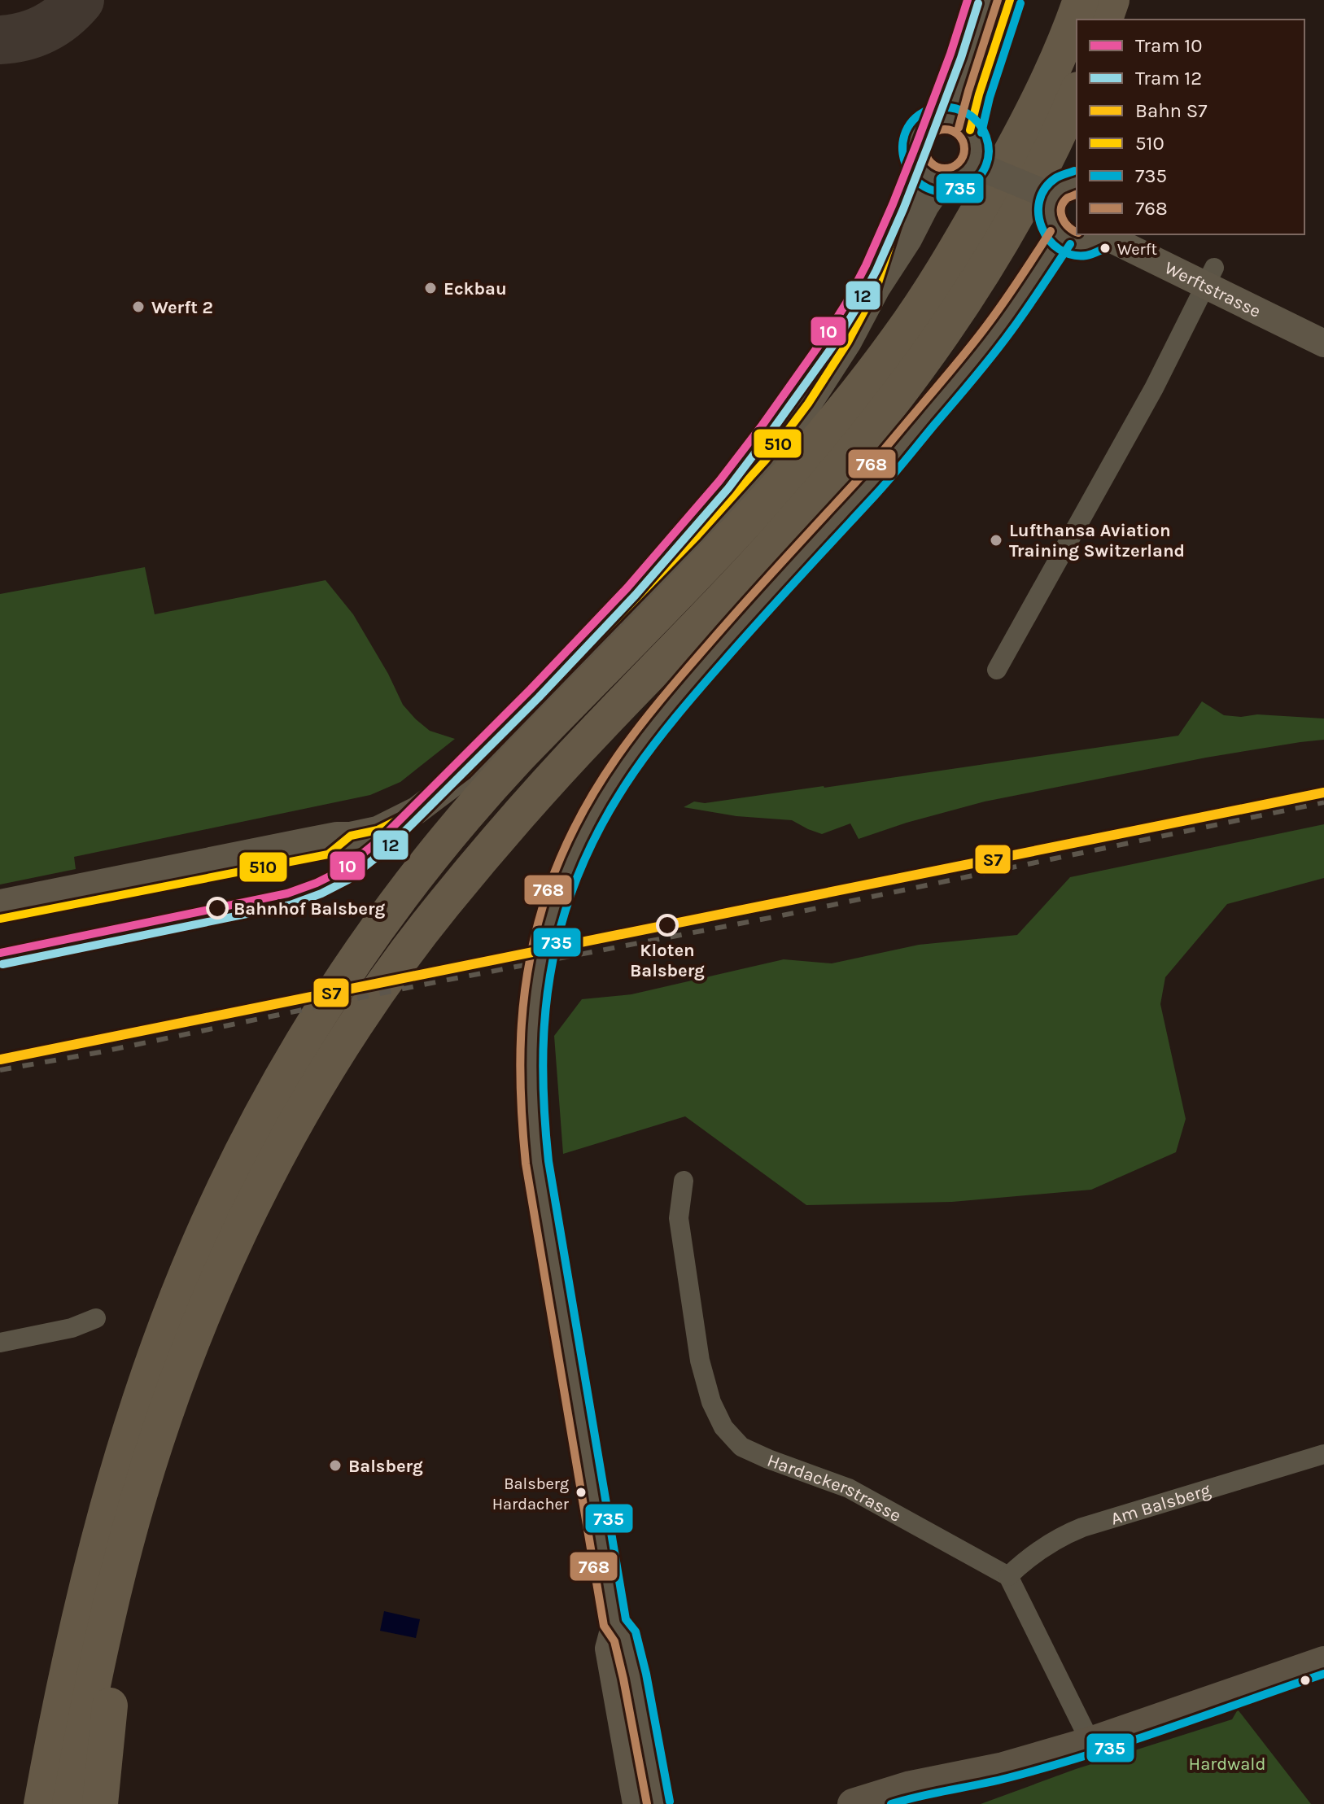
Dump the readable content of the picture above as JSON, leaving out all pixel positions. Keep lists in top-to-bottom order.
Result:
{
  "streets": {
    "main road": ["Werftstrasse"],
    "street": ["Hardackerstrasse", "Am Balsberg"]
  },
  "crossings": [
    ["Hardackerstrasse", "Am Balsberg"]
  ],
  "parks": ["Hardwald"],
  "places": [
    "Werft",
    "Eckbau",
    "Werft 2",
    "Lufthansa Aviation Training Switzerland",
    "Bahnhof Balsberg",
    "Kloten Balsberg",
    "Balsberg",
    "Balsberg Hardacher"
  ],
  "lines": [
    "tram line 10",
    "transit line 510",
    "transit line 768",
    "tram line 12",
    "transit line 735",
    "rail line S7"
  ],
  "legend": [
    "Tram 10",
    "Tram 12",
    "Bahn S7",
    "510",
    "735",
    "768"
  ]
}
